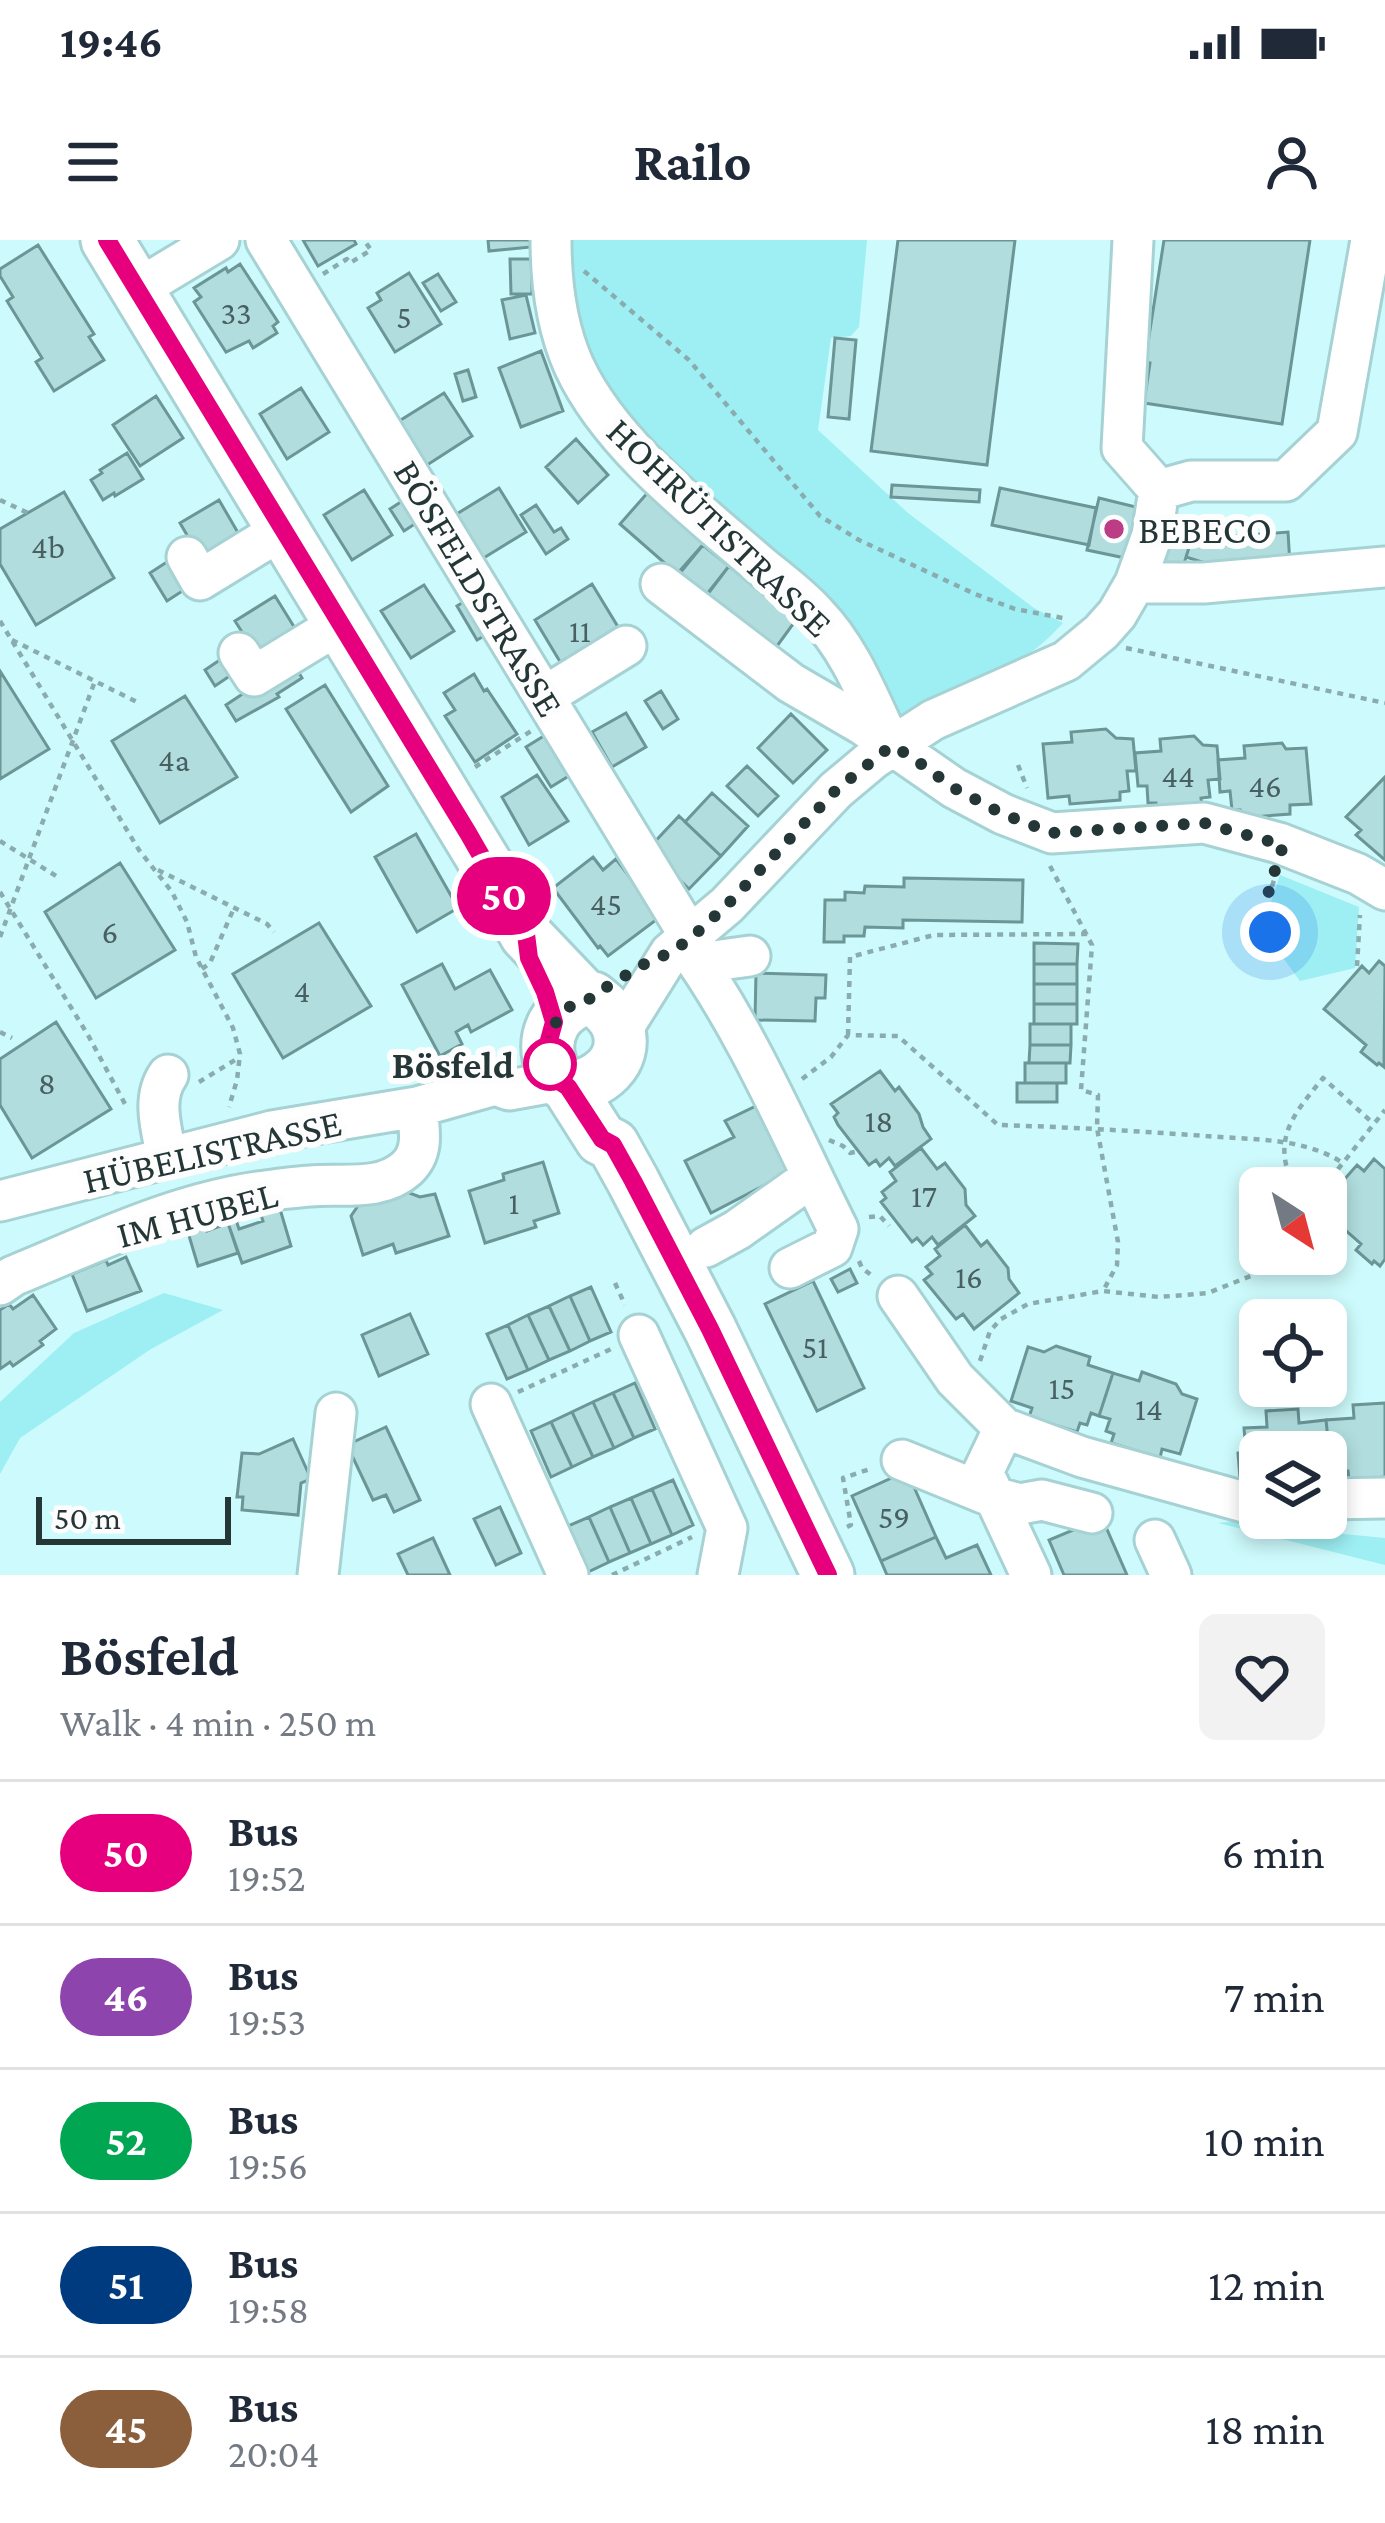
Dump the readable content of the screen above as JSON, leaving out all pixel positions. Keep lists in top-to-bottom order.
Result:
{
  "streets": {
    "street": [
      "HOHRÜTISTRASSE",
      "BÖSFELDSTRASSE",
      "HÜBELISTRASSE",
      "IM HUBEL"
    ]
  },
  "crossings": [
    ["HÜBELISTRASSE", "IM HUBEL"]
  ],
  "places": ["BEBECO", "Bösfeld"],
  "lines": ["bus line 50"],
  "house_numbers": [
    "33",
    "5",
    "4b",
    "11",
    "4a",
    "44",
    "46",
    "45",
    "6",
    "4",
    "8",
    "18",
    "17",
    "1",
    "16",
    "51",
    "15",
    "14",
    "59"
  ],
  "scale_bar": "50 m",
  "north": "bottom right",
  "page": {
    "status": "19:46",
    "header": "Railo",
    "on_map": "50",
    "scale": "50 m",
    "heading": ["Bösfeld", "Walk · 4 min · 250 m"],
    "list": [
      {
        "mark": "50",
        "name": "Bus",
        "note": "19:52",
        "value": "6 min"
      },
      {
        "mark": "46",
        "name": "Bus",
        "note": "19:53",
        "value": "7 min"
      },
      {
        "mark": "52",
        "name": "Bus",
        "note": "19:56",
        "value": "10 min"
      },
      {
        "mark": "51",
        "name": "Bus",
        "note": "19:58",
        "value": "12 min"
      },
      {
        "mark": "45",
        "name": "Bus",
        "note": "20:04",
        "value": "18 min"
      }
    ]
  }
}
